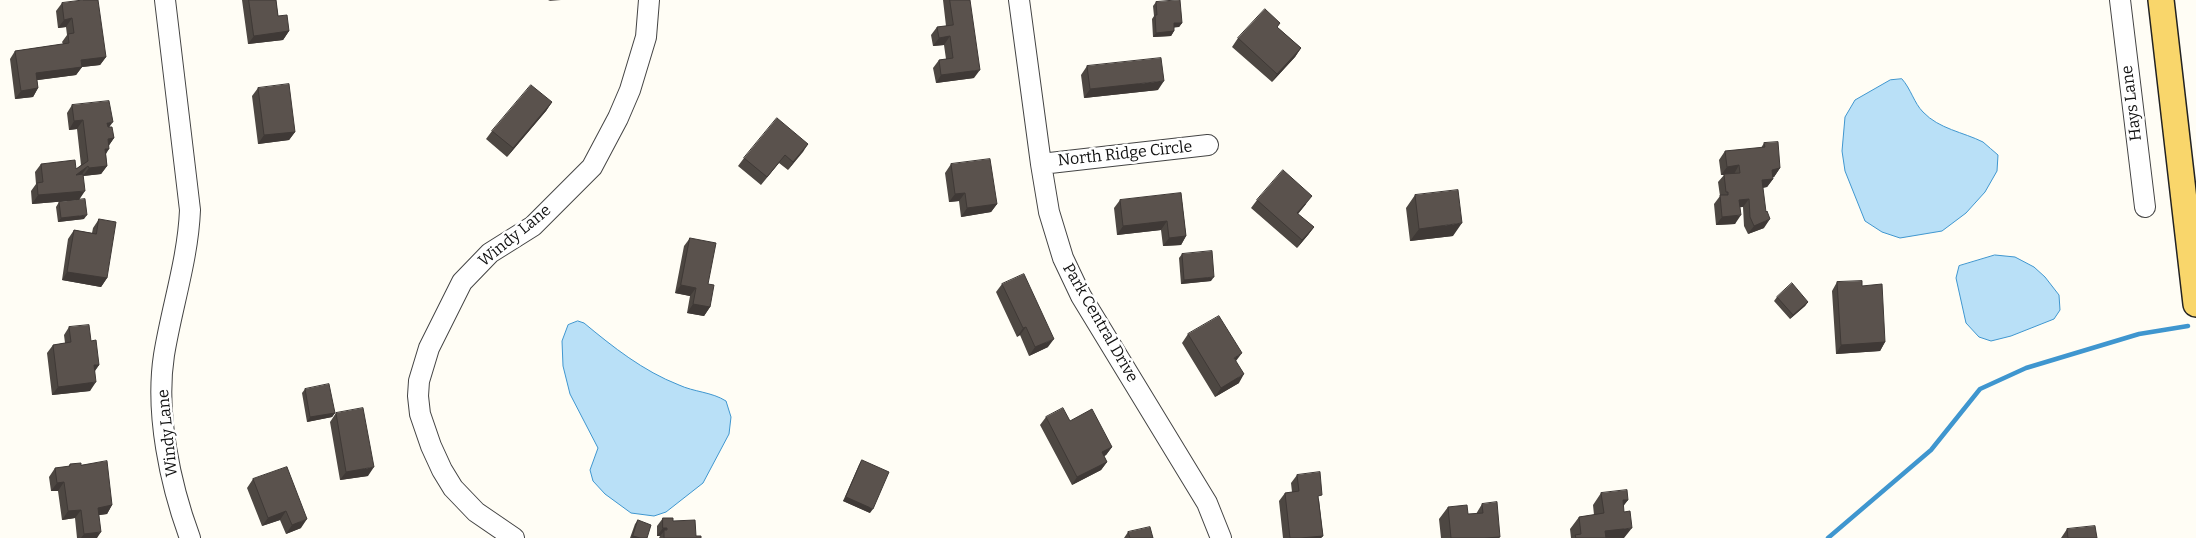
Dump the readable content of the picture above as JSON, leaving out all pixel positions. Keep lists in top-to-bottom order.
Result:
{
  "streets": {
    "street": [
      "Hays Lane",
      "North Ridge Circle",
      "Windy Lane",
      "Park Central Drive"
    ]
  },
  "crossings": [
    ["North Ridge Circle", "Park Central Drive"]
  ]
}
